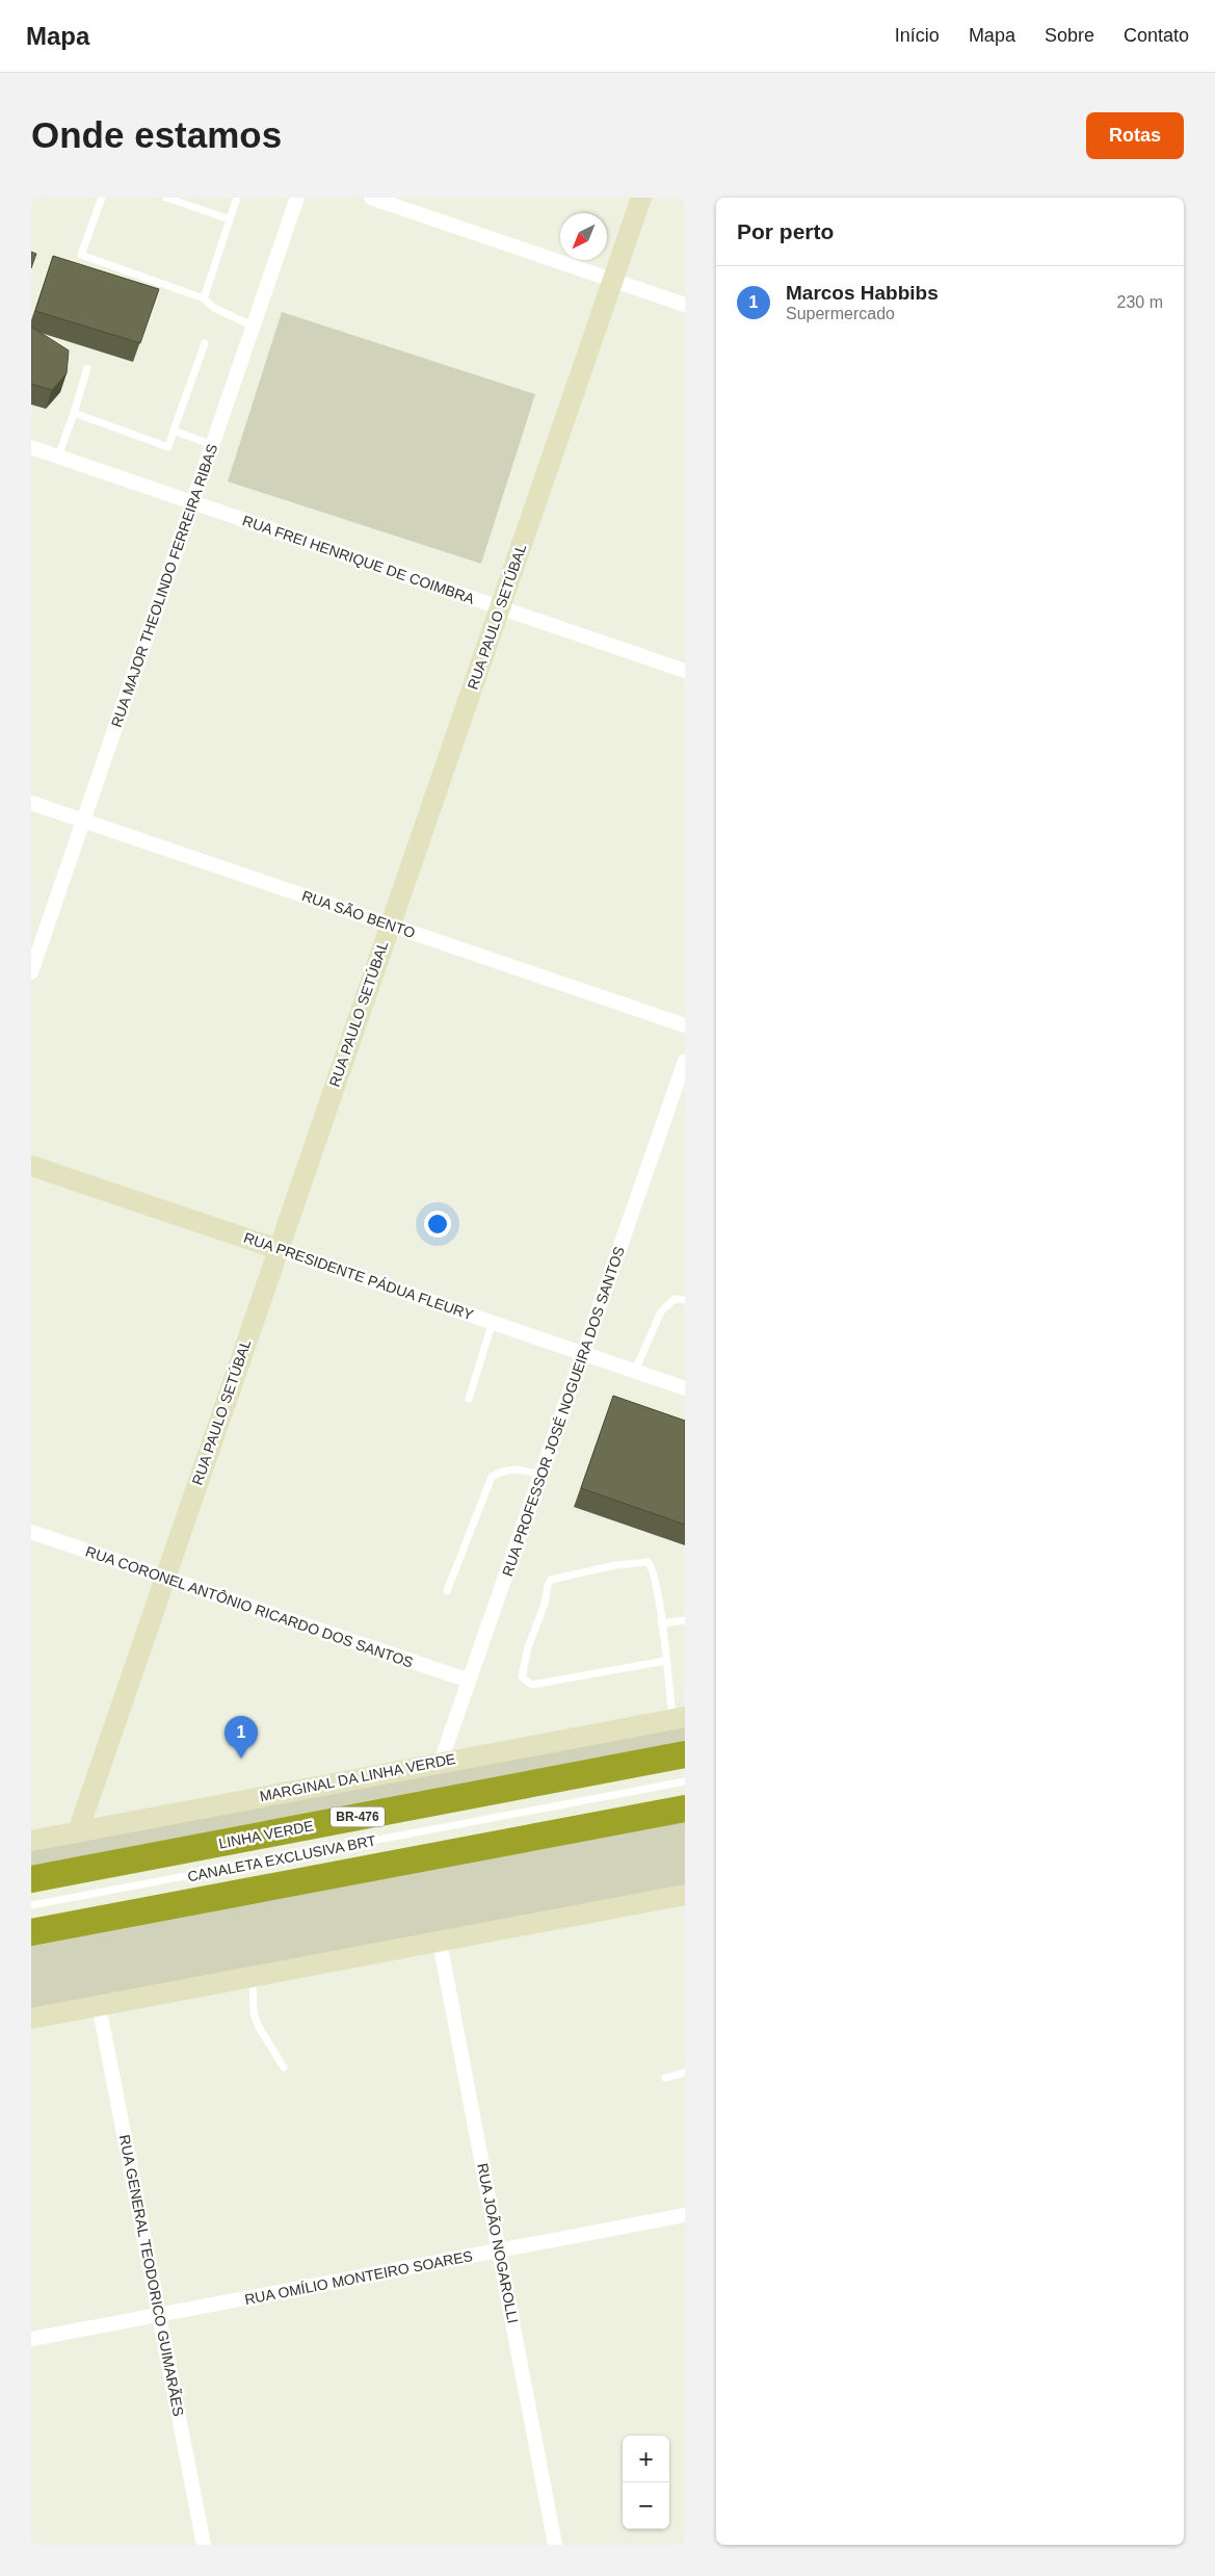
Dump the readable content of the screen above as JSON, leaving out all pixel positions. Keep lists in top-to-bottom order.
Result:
{
  "streets": {
    "highway": ["BR-476", "LINHA VERDE"],
    "main road": ["RUA PAULO SETÚBAL", "RUA PRESIDENTE PÁDUA FLEURY", "MARGINAL DA LINHA VERDE"],
    "street": [
      "RUA FREI HENRIQUE DE COIMBRA",
      "RUA MAJOR THEOLINDO FERREIRA RIBAS",
      "RUA SÃO BENTO",
      "RUA PROFESSOR JOSÉ NOGUEIRA DOS SANTOS",
      "RUA CORONEL ANTÔNIO RICARDO DOS SANTOS",
      "RUA JOÃO NOGAROLLI",
      "RUA GENERAL TEODORICO GUIMARÃES",
      "RUA OMÍLIO MONTEIRO SOARES"
    ],
    "lane": ["CANALETA EXCLUSIVA BRT"]
  },
  "crossings": [
    ["RUA FREI HENRIQUE DE COIMBRA", "RUA MAJOR THEOLINDO FERREIRA RIBAS"],
    ["RUA FREI HENRIQUE DE COIMBRA", "RUA PAULO SETÚBAL"],
    ["RUA MAJOR THEOLINDO FERREIRA RIBAS", "RUA SÃO BENTO"],
    ["RUA PAULO SETÚBAL", "RUA SÃO BENTO"],
    ["RUA PAULO SETÚBAL", "RUA PRESIDENTE PÁDUA FLEURY"],
    ["RUA PAULO SETÚBAL", "RUA CORONEL ANTÔNIO RICARDO DOS SANTOS"],
    ["RUA PAULO SETÚBAL", "MARGINAL DA LINHA VERDE"],
    ["RUA PRESIDENTE PÁDUA FLEURY", "RUA PROFESSOR JOSÉ NOGUEIRA DOS SANTOS"],
    ["RUA PROFESSOR JOSÉ NOGUEIRA DOS SANTOS", "RUA CORONEL ANTÔNIO RICARDO DOS SANTOS"],
    ["RUA PROFESSOR JOSÉ NOGUEIRA DOS SANTOS", "MARGINAL DA LINHA VERDE"],
    ["RUA JOÃO NOGAROLLI", "RUA OMÍLIO MONTEIRO SOARES"],
    ["RUA GENERAL TEODORICO GUIMARÃES", "RUA OMÍLIO MONTEIRO SOARES"]
  ],
  "north": "bottom left",
  "page": {
    "header": "Mapa",
    "nav": [
      "Início",
      "Mapa",
      "Sobre",
      "Contato"
    ],
    "buttons": "Rotas",
    "title": "Onde estamos",
    "heading": "Por perto",
    "list": [
      {
        "mark": "1",
        "name": "Marcos Habbibs",
        "note": "Supermercado",
        "value": "230 m"
      }
    ],
    "pins": "1",
    "map_buttons": ["+", "−"]
  }
}
